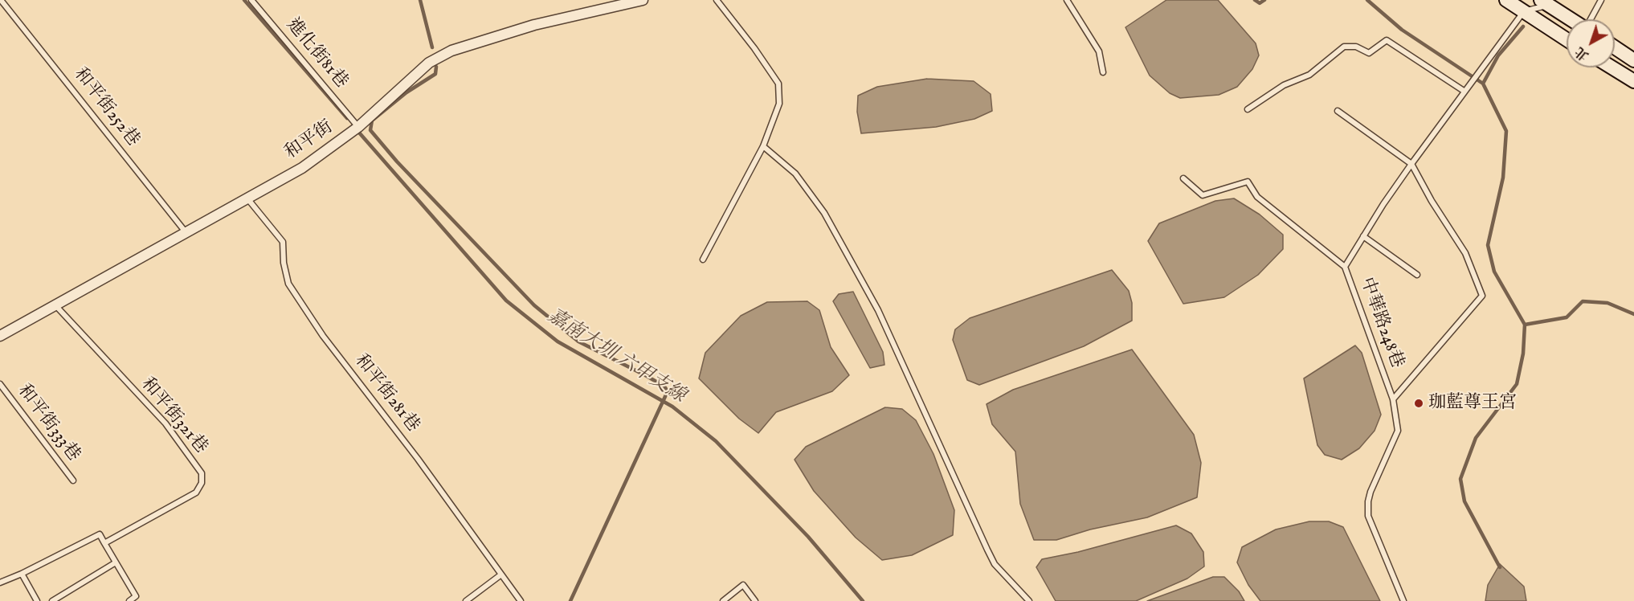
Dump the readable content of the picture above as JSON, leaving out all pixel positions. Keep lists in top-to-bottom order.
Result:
{
  "streets": {
    "street": ["和平街"],
    "lane": [
      "進化街81巷",
      "和平街252巷",
      "中華路248巷",
      "和平街281巷",
      "和平街321巷",
      "和平街333巷"
    ]
  },
  "crossings": [
    ["進化街81巷", "和平街"],
    ["和平街252巷", "和平街"],
    ["和平街", "和平街281巷"],
    ["和平街", "和平街321巷"]
  ],
  "water": ["嘉南大圳 六甲支線"],
  "places": ["珈藍尊王宮"],
  "north": "bottom left"
}
